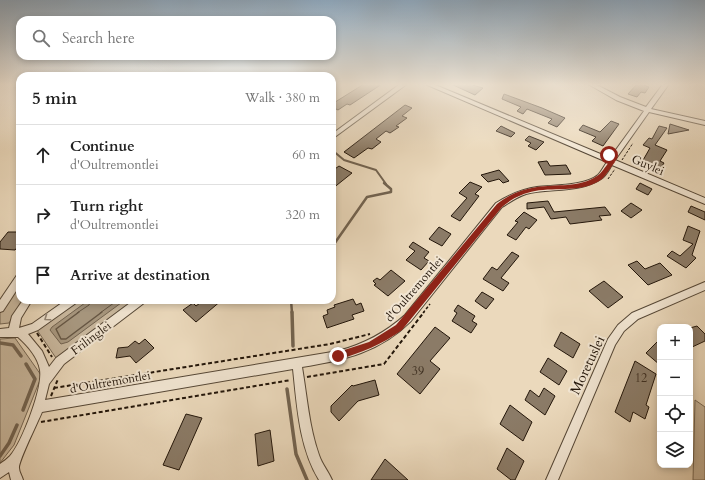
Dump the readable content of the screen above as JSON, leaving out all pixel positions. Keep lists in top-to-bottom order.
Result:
{
  "streets": {
    "street": [
      "Guylei",
      "d'Oultremontlei",
      "Frilinglei",
      "Moretuslei"
    ]
  },
  "crossings": [
    ["Guylei", "d'Oultremontlei"],
    ["d'Oultremontlei", "Frilinglei"]
  ],
  "house_numbers": ["39", "12"],
  "page": {
    "search": "Search here",
    "heading": ["5 min", "Walk · 380 m"],
    "list": [
      ["Continue", "d'Oultremontlei", "60 m"],
      ["Turn right", "d'Oultremontlei", "320 m"],
      "Arrive at destination"
    ],
    "map_buttons": ["+", "−"]
  }
}
